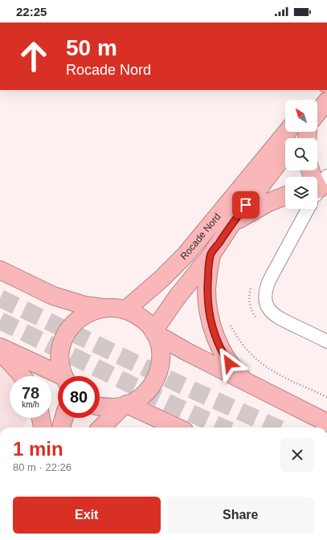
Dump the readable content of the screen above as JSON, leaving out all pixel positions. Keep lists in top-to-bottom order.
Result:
{
  "streets": {
    "highway": ["Rocade Nord"]
  },
  "north": "top left",
  "page": {
    "status": "22:25",
    "turn": ["50 m", "Rocade Nord"],
    "speed": "78 km/h",
    "limit": "80",
    "heading": ["1 min", "80 m · 22:26"],
    "buttons": ["Exit", "Share"]
  }
}
